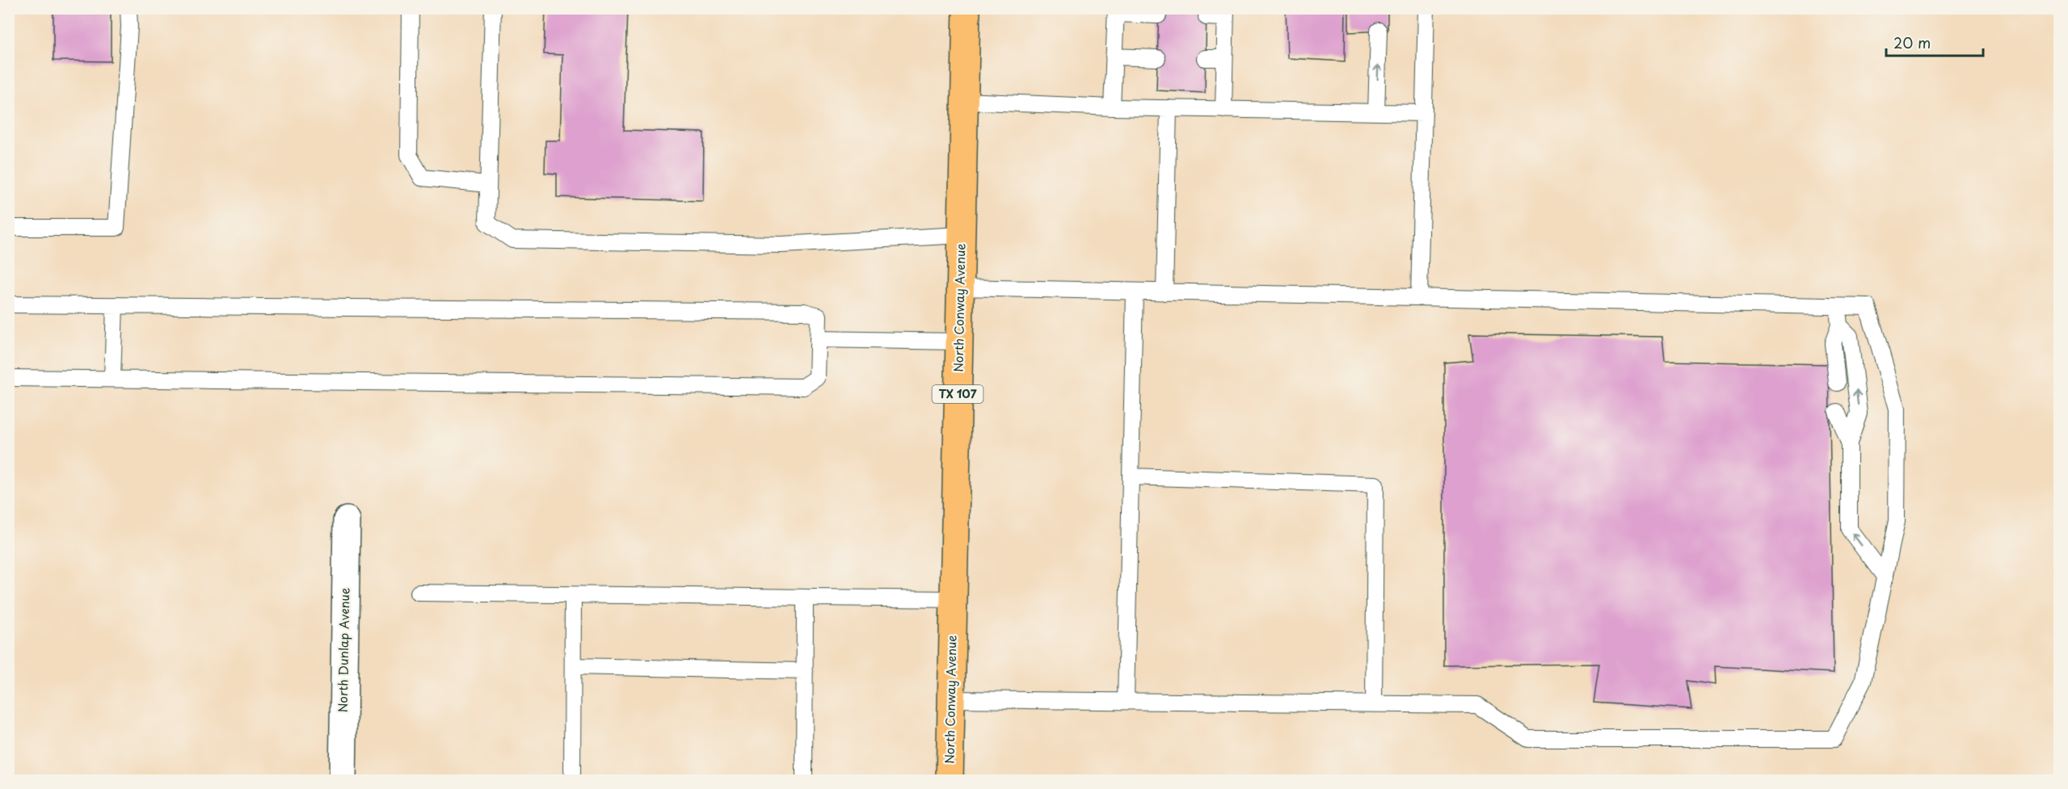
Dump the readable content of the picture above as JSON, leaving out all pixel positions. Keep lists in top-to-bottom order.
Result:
{
  "streets": {
    "main road": ["North Conway Avenue", "TX 107"],
    "street": ["North Dunlap Avenue"]
  },
  "scale_bar": "20 m"
}
